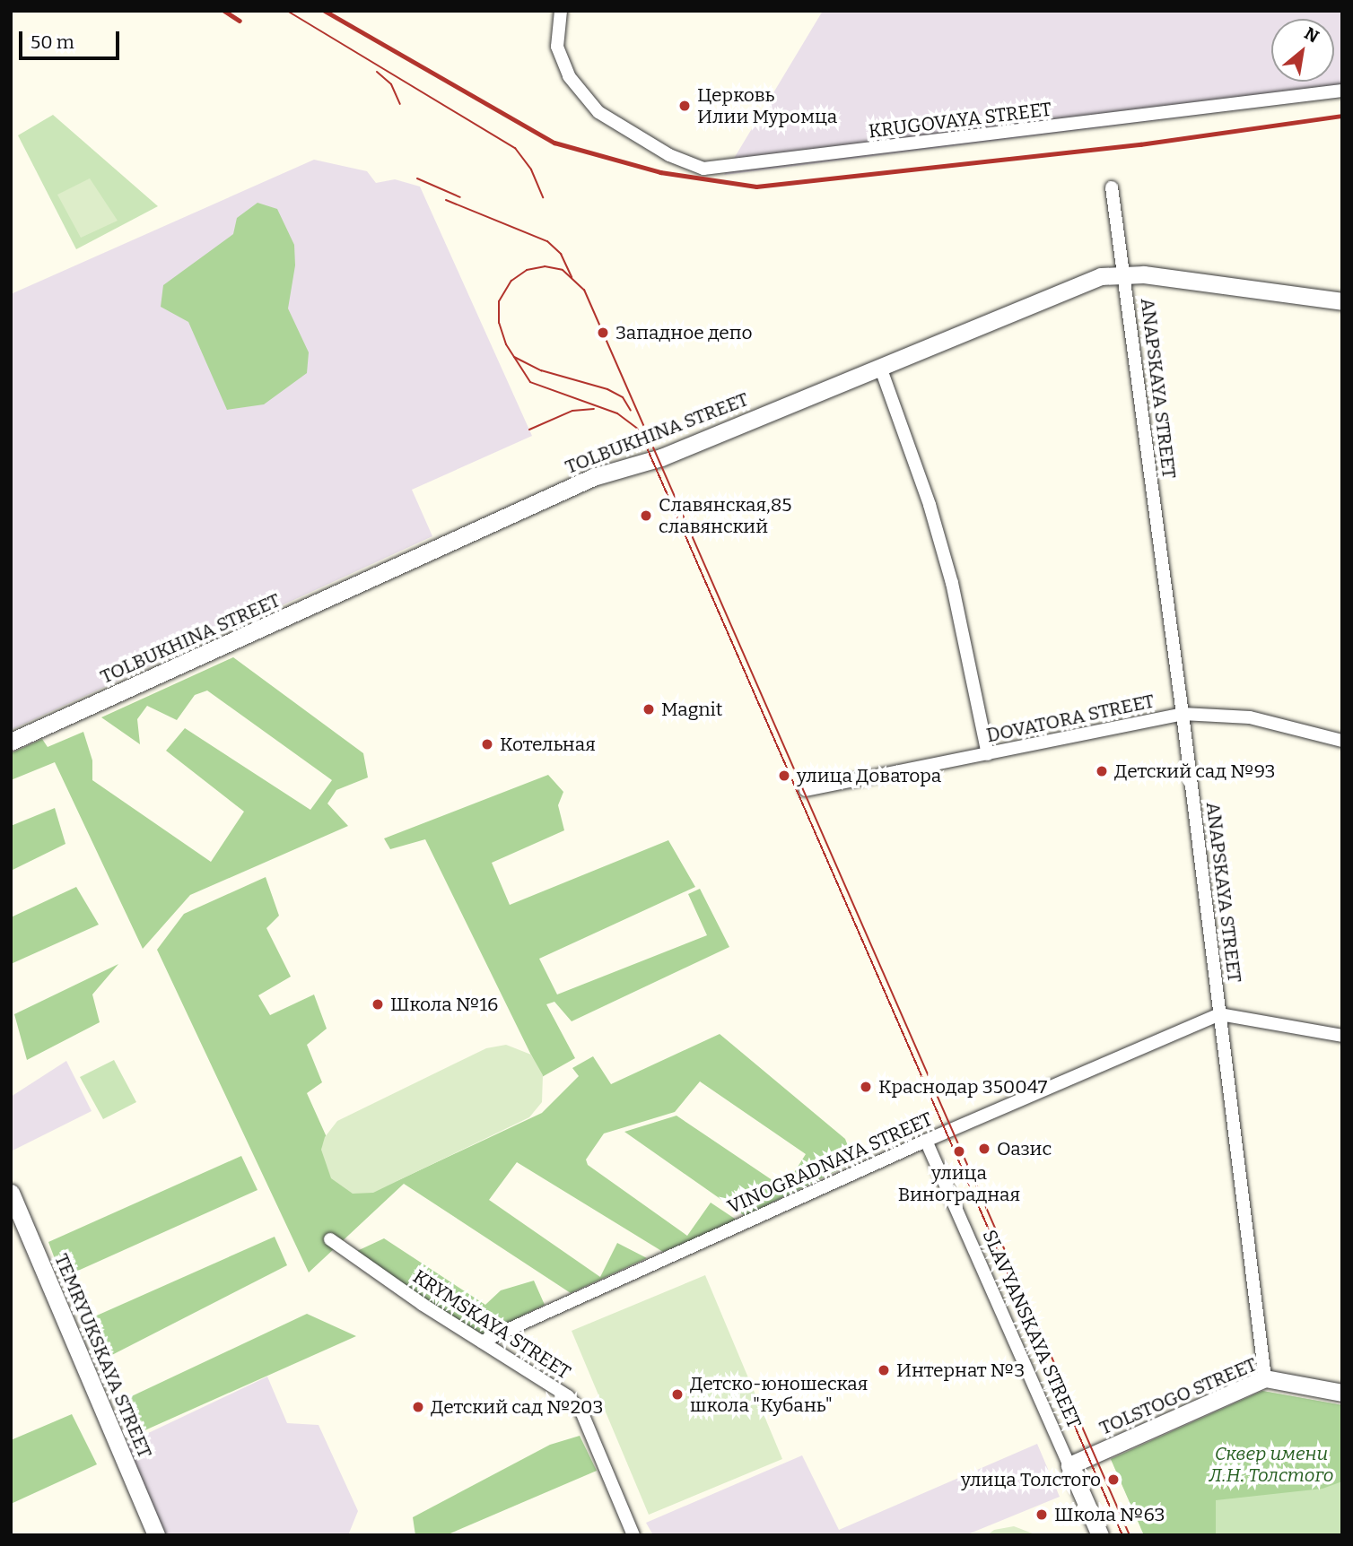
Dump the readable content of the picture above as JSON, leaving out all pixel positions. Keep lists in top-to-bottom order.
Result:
{
  "streets": {
    "street": [
      "KRUGOVAYA STREET",
      "ANAPSKAYA STREET",
      "TOLBUKHINA STREET",
      "DOVATORA STREET",
      "VINOGRADNAYA STREET",
      "KRYMSKAYA STREET",
      "SLAVYANSKAYA STREET",
      "TEMRYUKSKAYA STREET",
      "TOLSTOGO STREET"
    ]
  },
  "crossings": [
    ["ANAPSKAYA STREET", "TOLBUKHINA STREET"],
    ["ANAPSKAYA STREET", "DOVATORA STREET"],
    ["ANAPSKAYA STREET", "VINOGRADNAYA STREET"],
    ["ANAPSKAYA STREET", "TOLSTOGO STREET"],
    ["VINOGRADNAYA STREET", "KRYMSKAYA STREET"],
    ["VINOGRADNAYA STREET", "SLAVYANSKAYA STREET"],
    ["SLAVYANSKAYA STREET", "TOLSTOGO STREET"]
  ],
  "parks": ["Сквер имени Л.Н. Толстого"],
  "places": [
    "Церковь Илии Муромца",
    "Западное депо",
    "Славянская,85 славянский",
    "Magnit",
    "Котельная",
    "Детский сад №93",
    "улица Доватора",
    "Школа №16",
    "Краснодар 350047",
    "Оазис",
    "улица Виноградная",
    "Интернат №3",
    "Детско-юношеская школа \"Кубань\"",
    "Детский сад №203",
    "улица Толстого",
    "Школа №63"
  ],
  "scale_bar": "50 m",
  "north": "top right"
}
